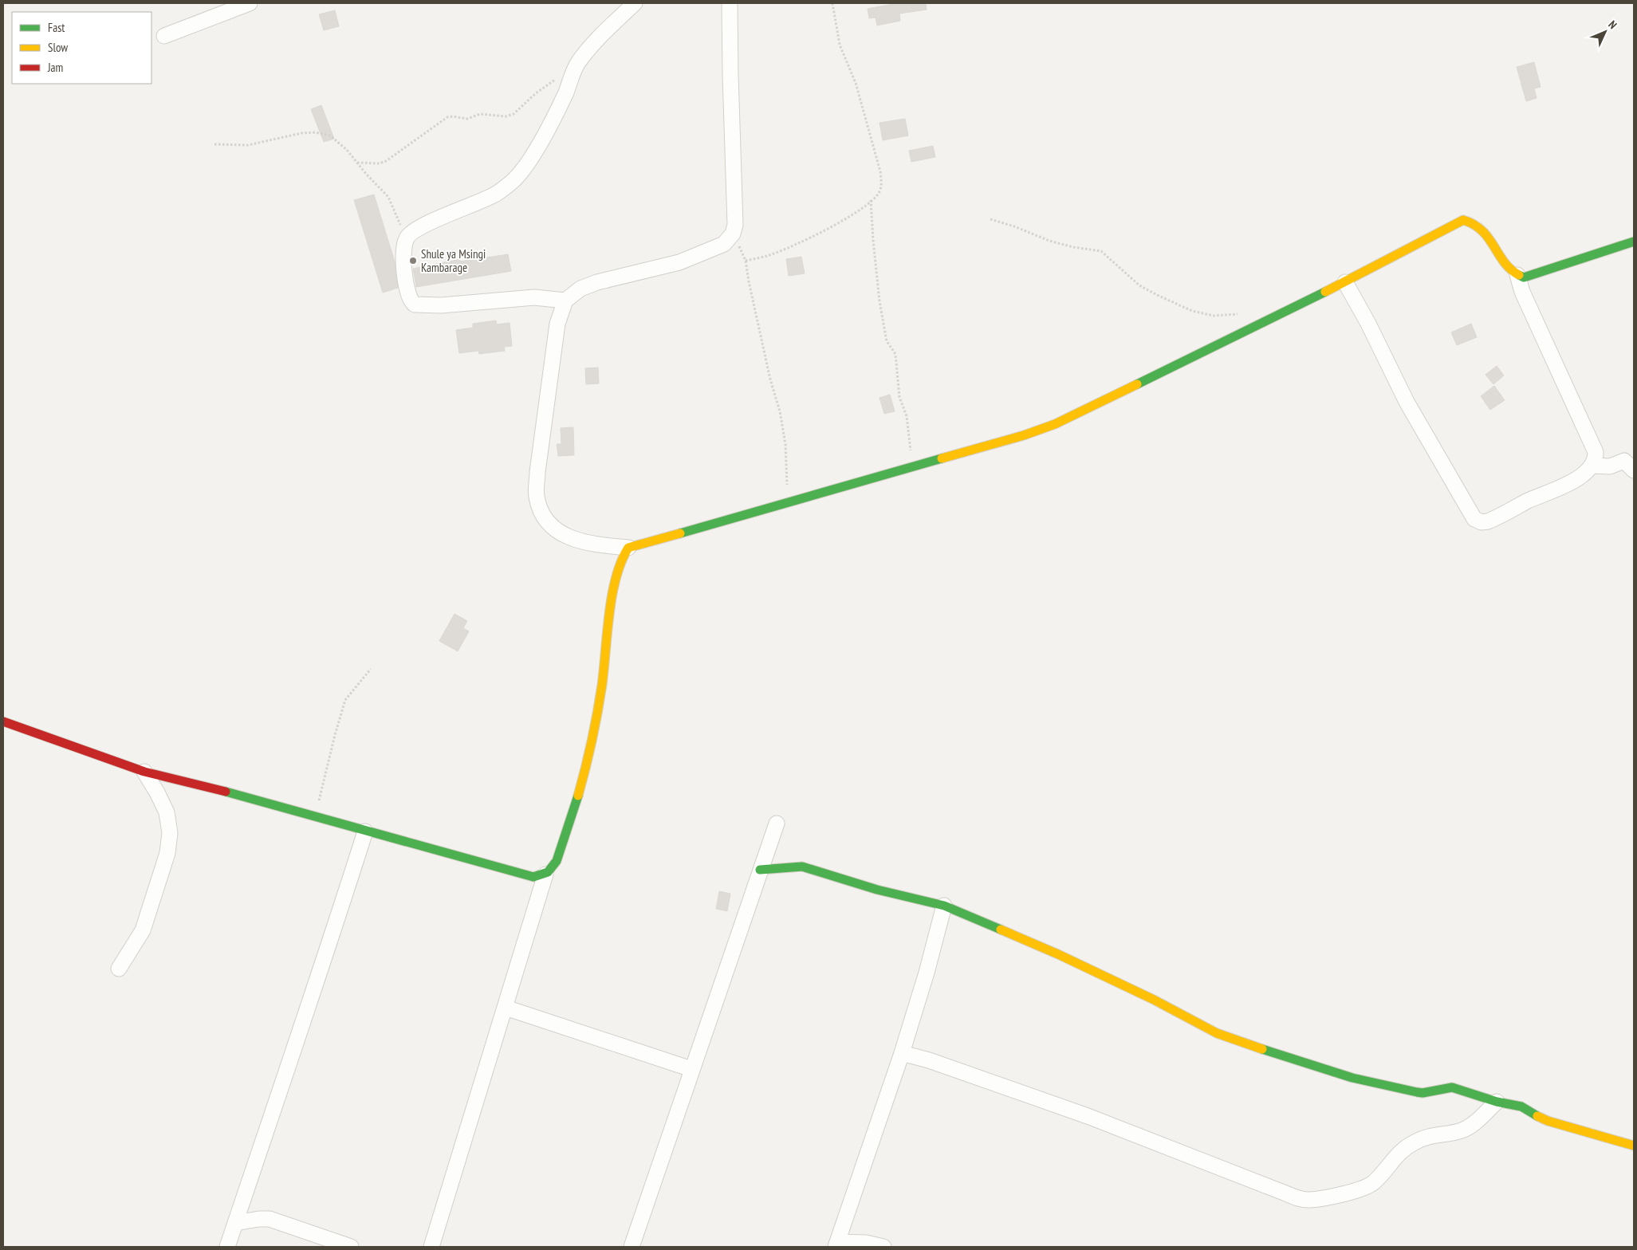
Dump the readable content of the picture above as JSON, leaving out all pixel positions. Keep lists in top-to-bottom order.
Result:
{
  "places": ["Shule ya Msingi Kambarage"],
  "legend": ["Fast", "Slow", "Jam"],
  "north": "top right"
}
